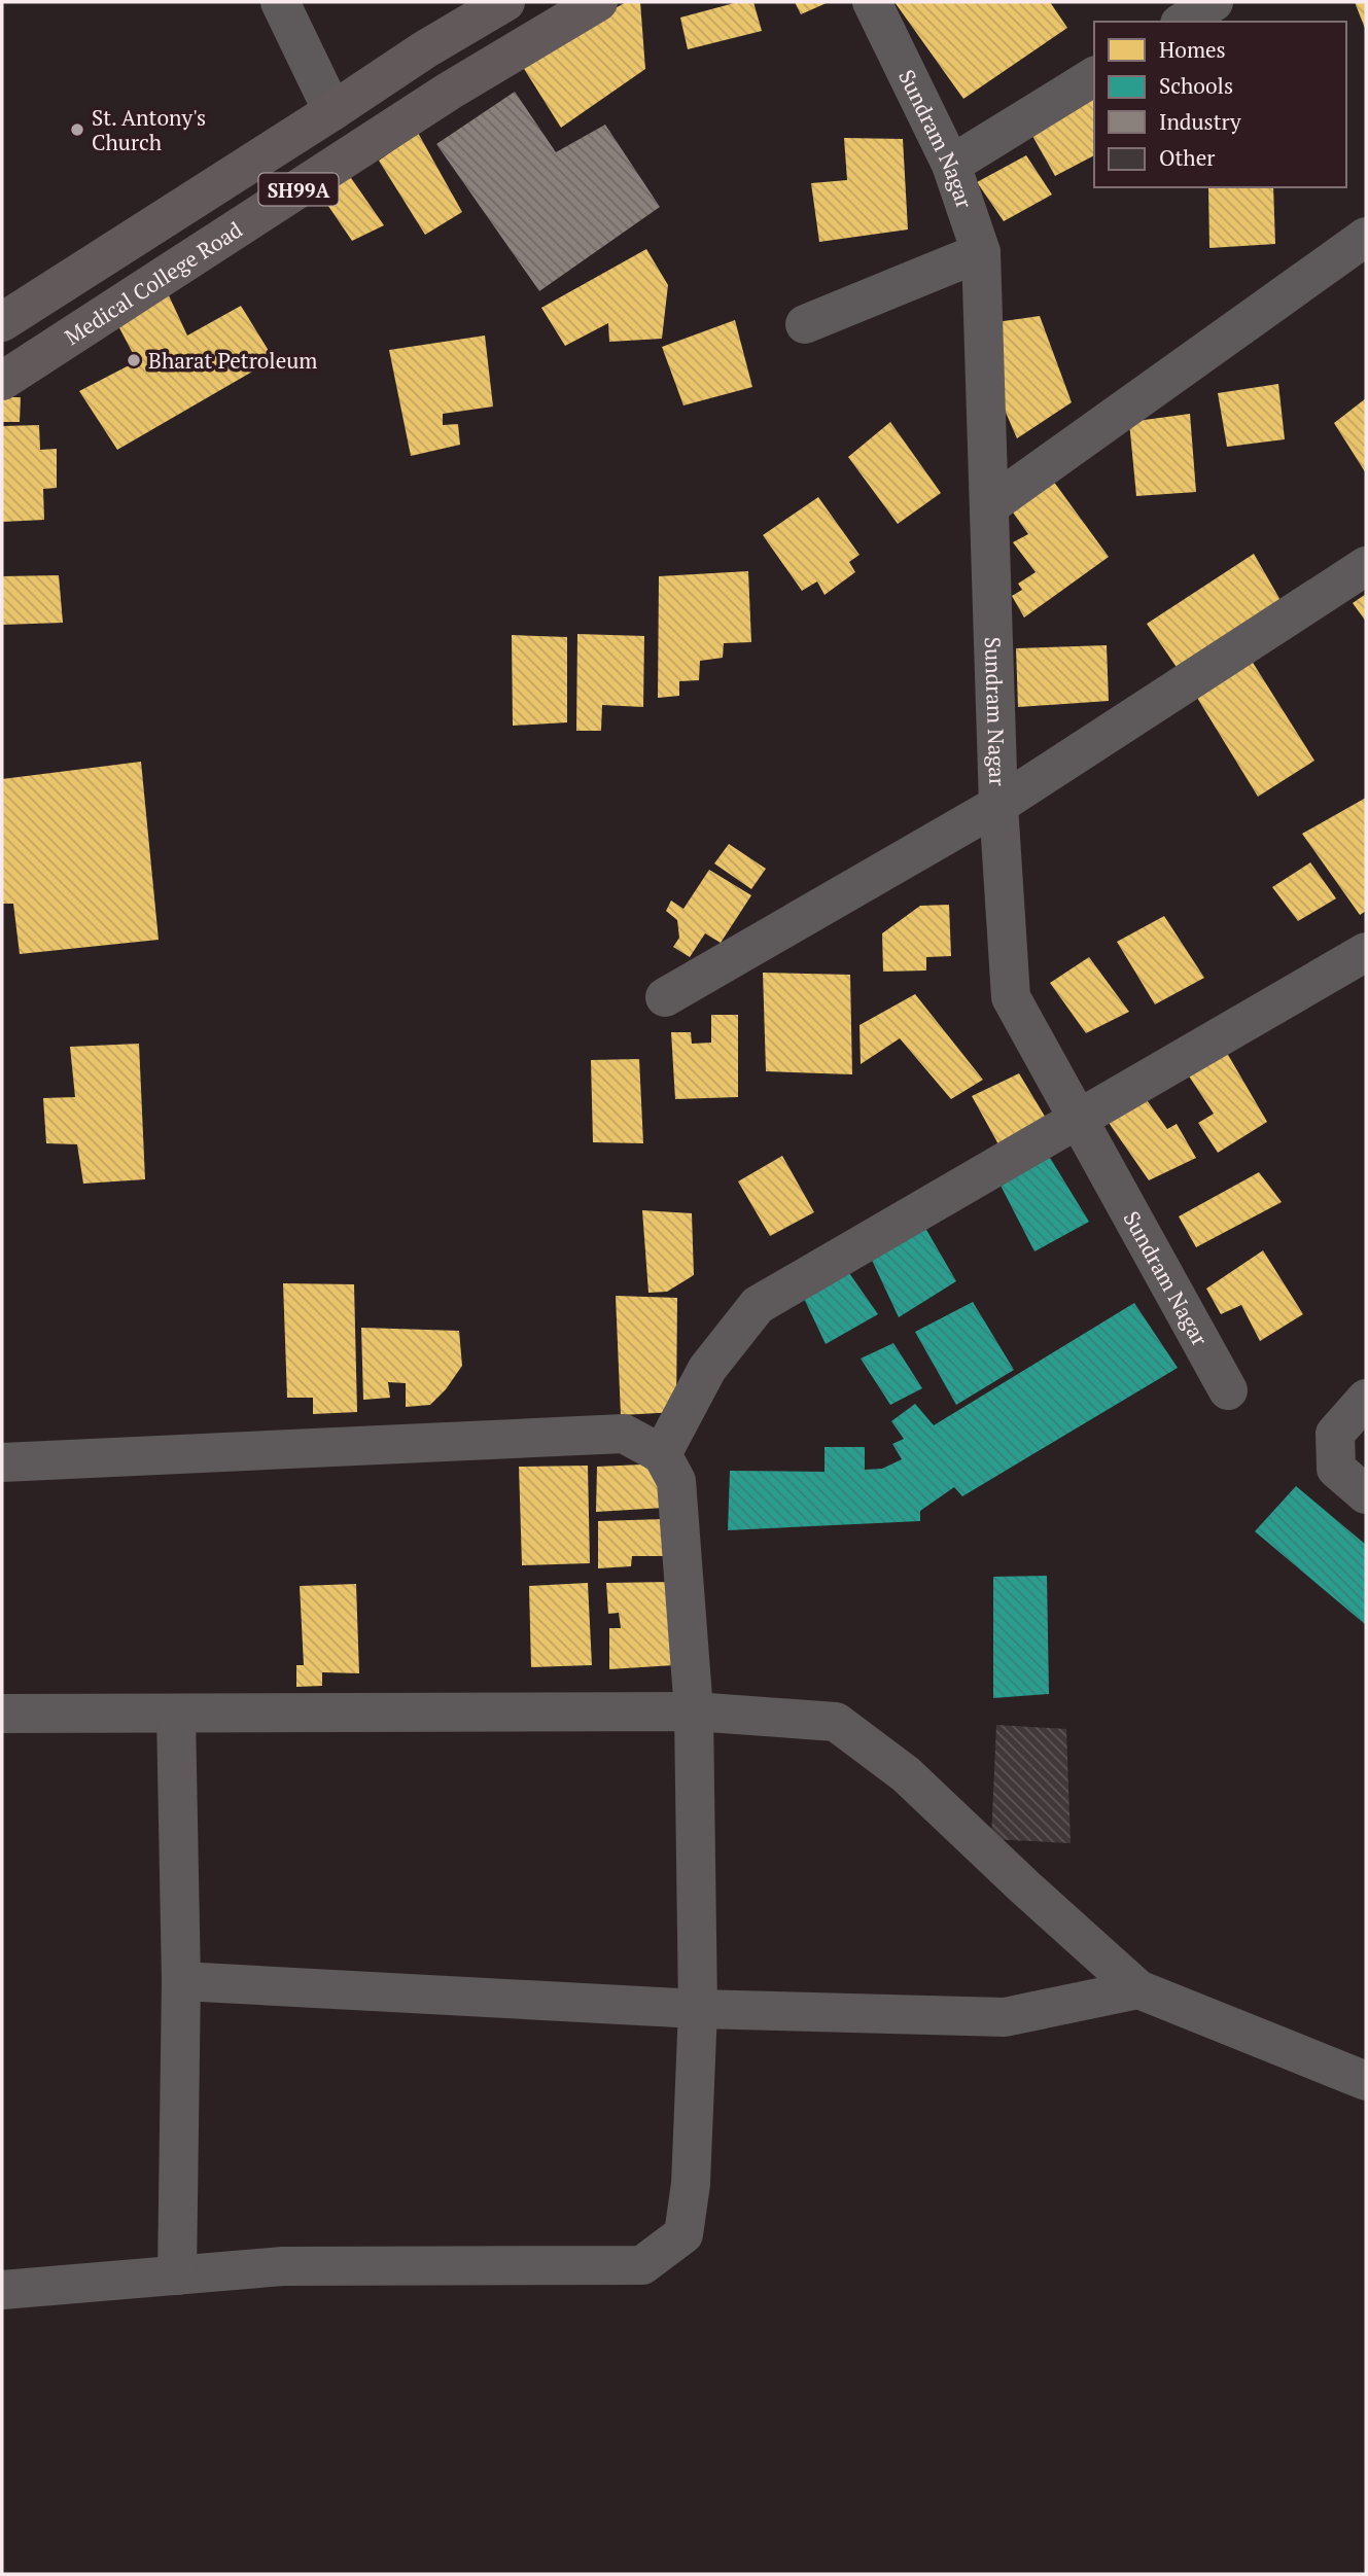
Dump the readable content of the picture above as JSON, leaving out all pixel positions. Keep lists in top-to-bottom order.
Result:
{
  "streets": {
    "main road": ["SH99A", "Medical College Road"],
    "street": ["Sundram Nagar"]
  },
  "places": ["St. Antony's Church", "Bharat Petroleum"],
  "legend": [
    "Homes",
    "Schools",
    "Industry",
    "Other"
  ]
}
